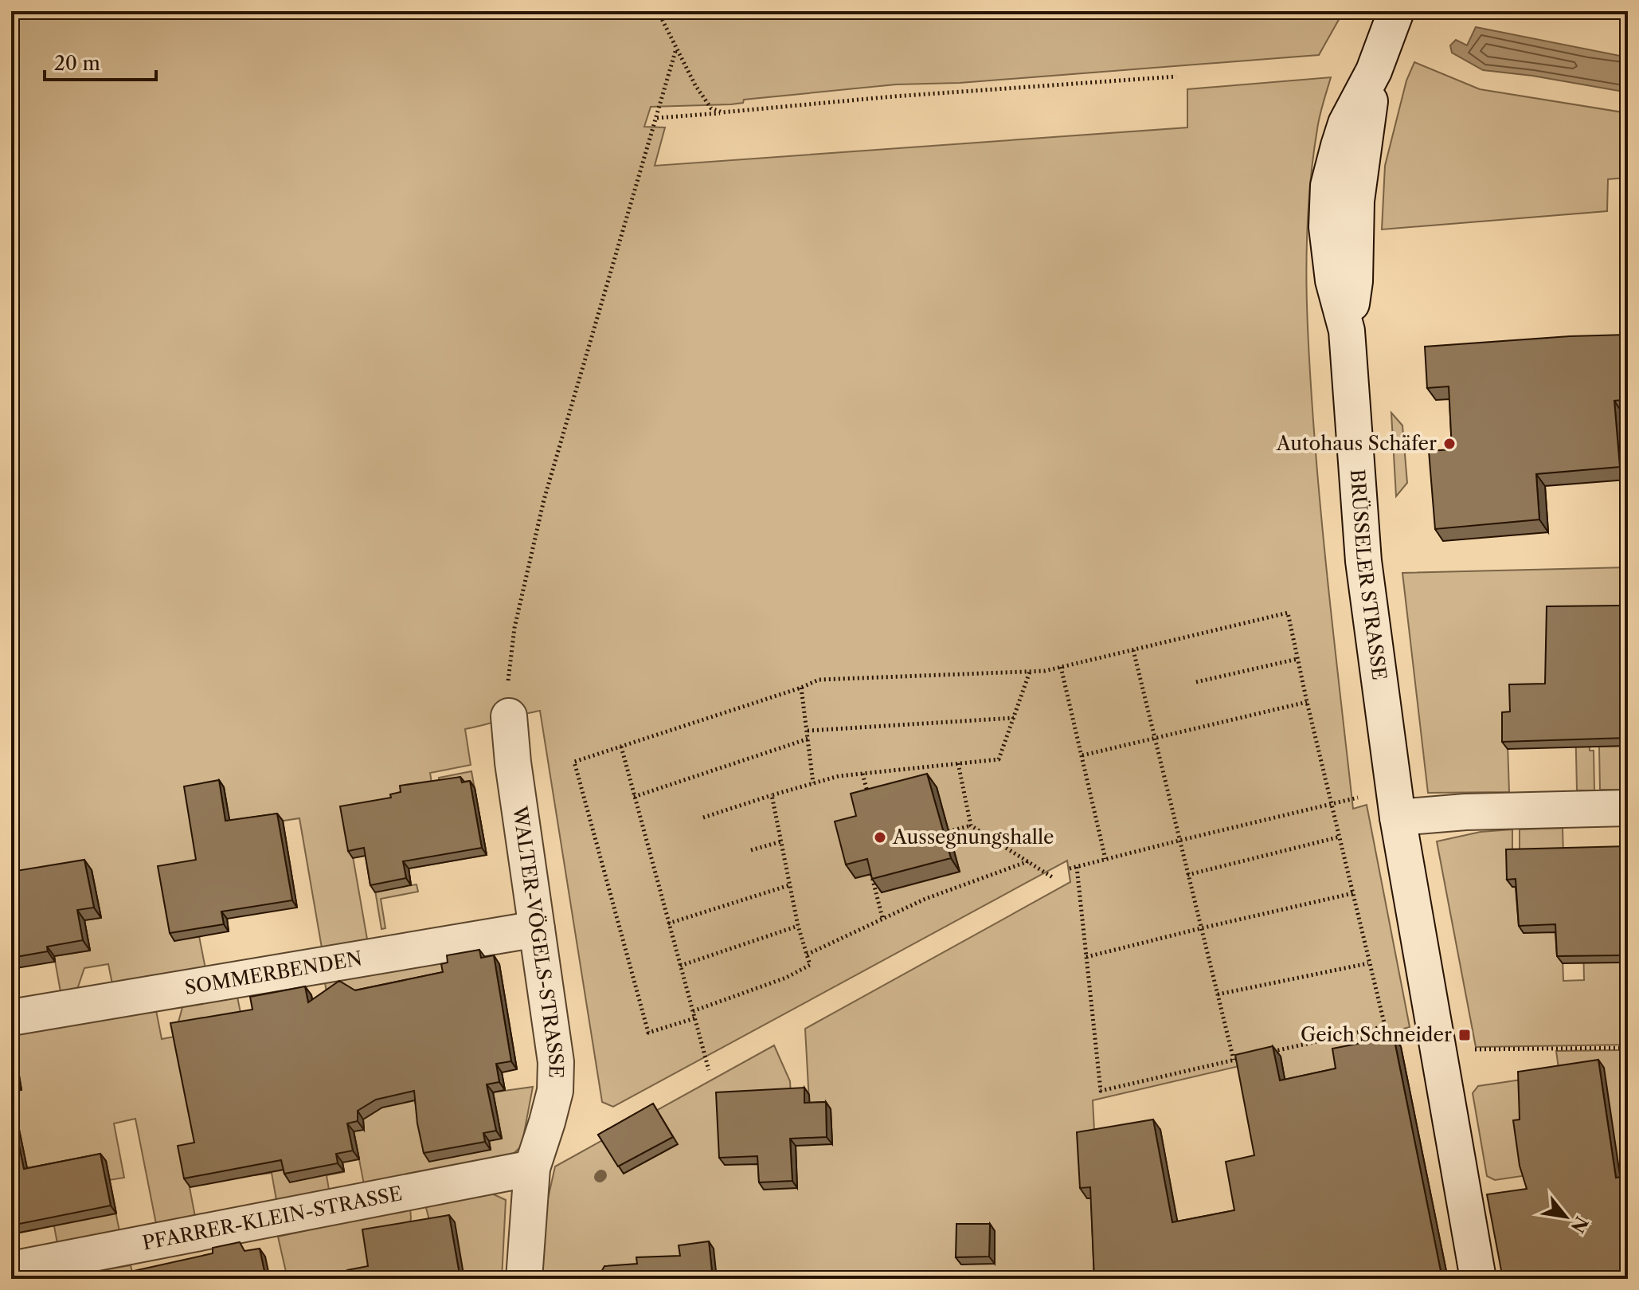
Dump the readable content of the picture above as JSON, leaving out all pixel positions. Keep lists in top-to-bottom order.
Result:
{
  "streets": {
    "street": [
      "BRÜSSELER STRASSE",
      "WALTER-VÖGELS-STRASSE",
      "SOMMERBENDEN",
      "PFARRER-KLEIN-STRASSE"
    ]
  },
  "crossings": [
    ["WALTER-VÖGELS-STRASSE", "SOMMERBENDEN"],
    ["WALTER-VÖGELS-STRASSE", "PFARRER-KLEIN-STRASSE"]
  ],
  "places": {
    "other": ["Autohaus Schäfer", "Aussegnungshalle"],
    "transit": ["Geich Schneider"]
  },
  "scale_bar": "20 m",
  "north": "bottom right"
}
